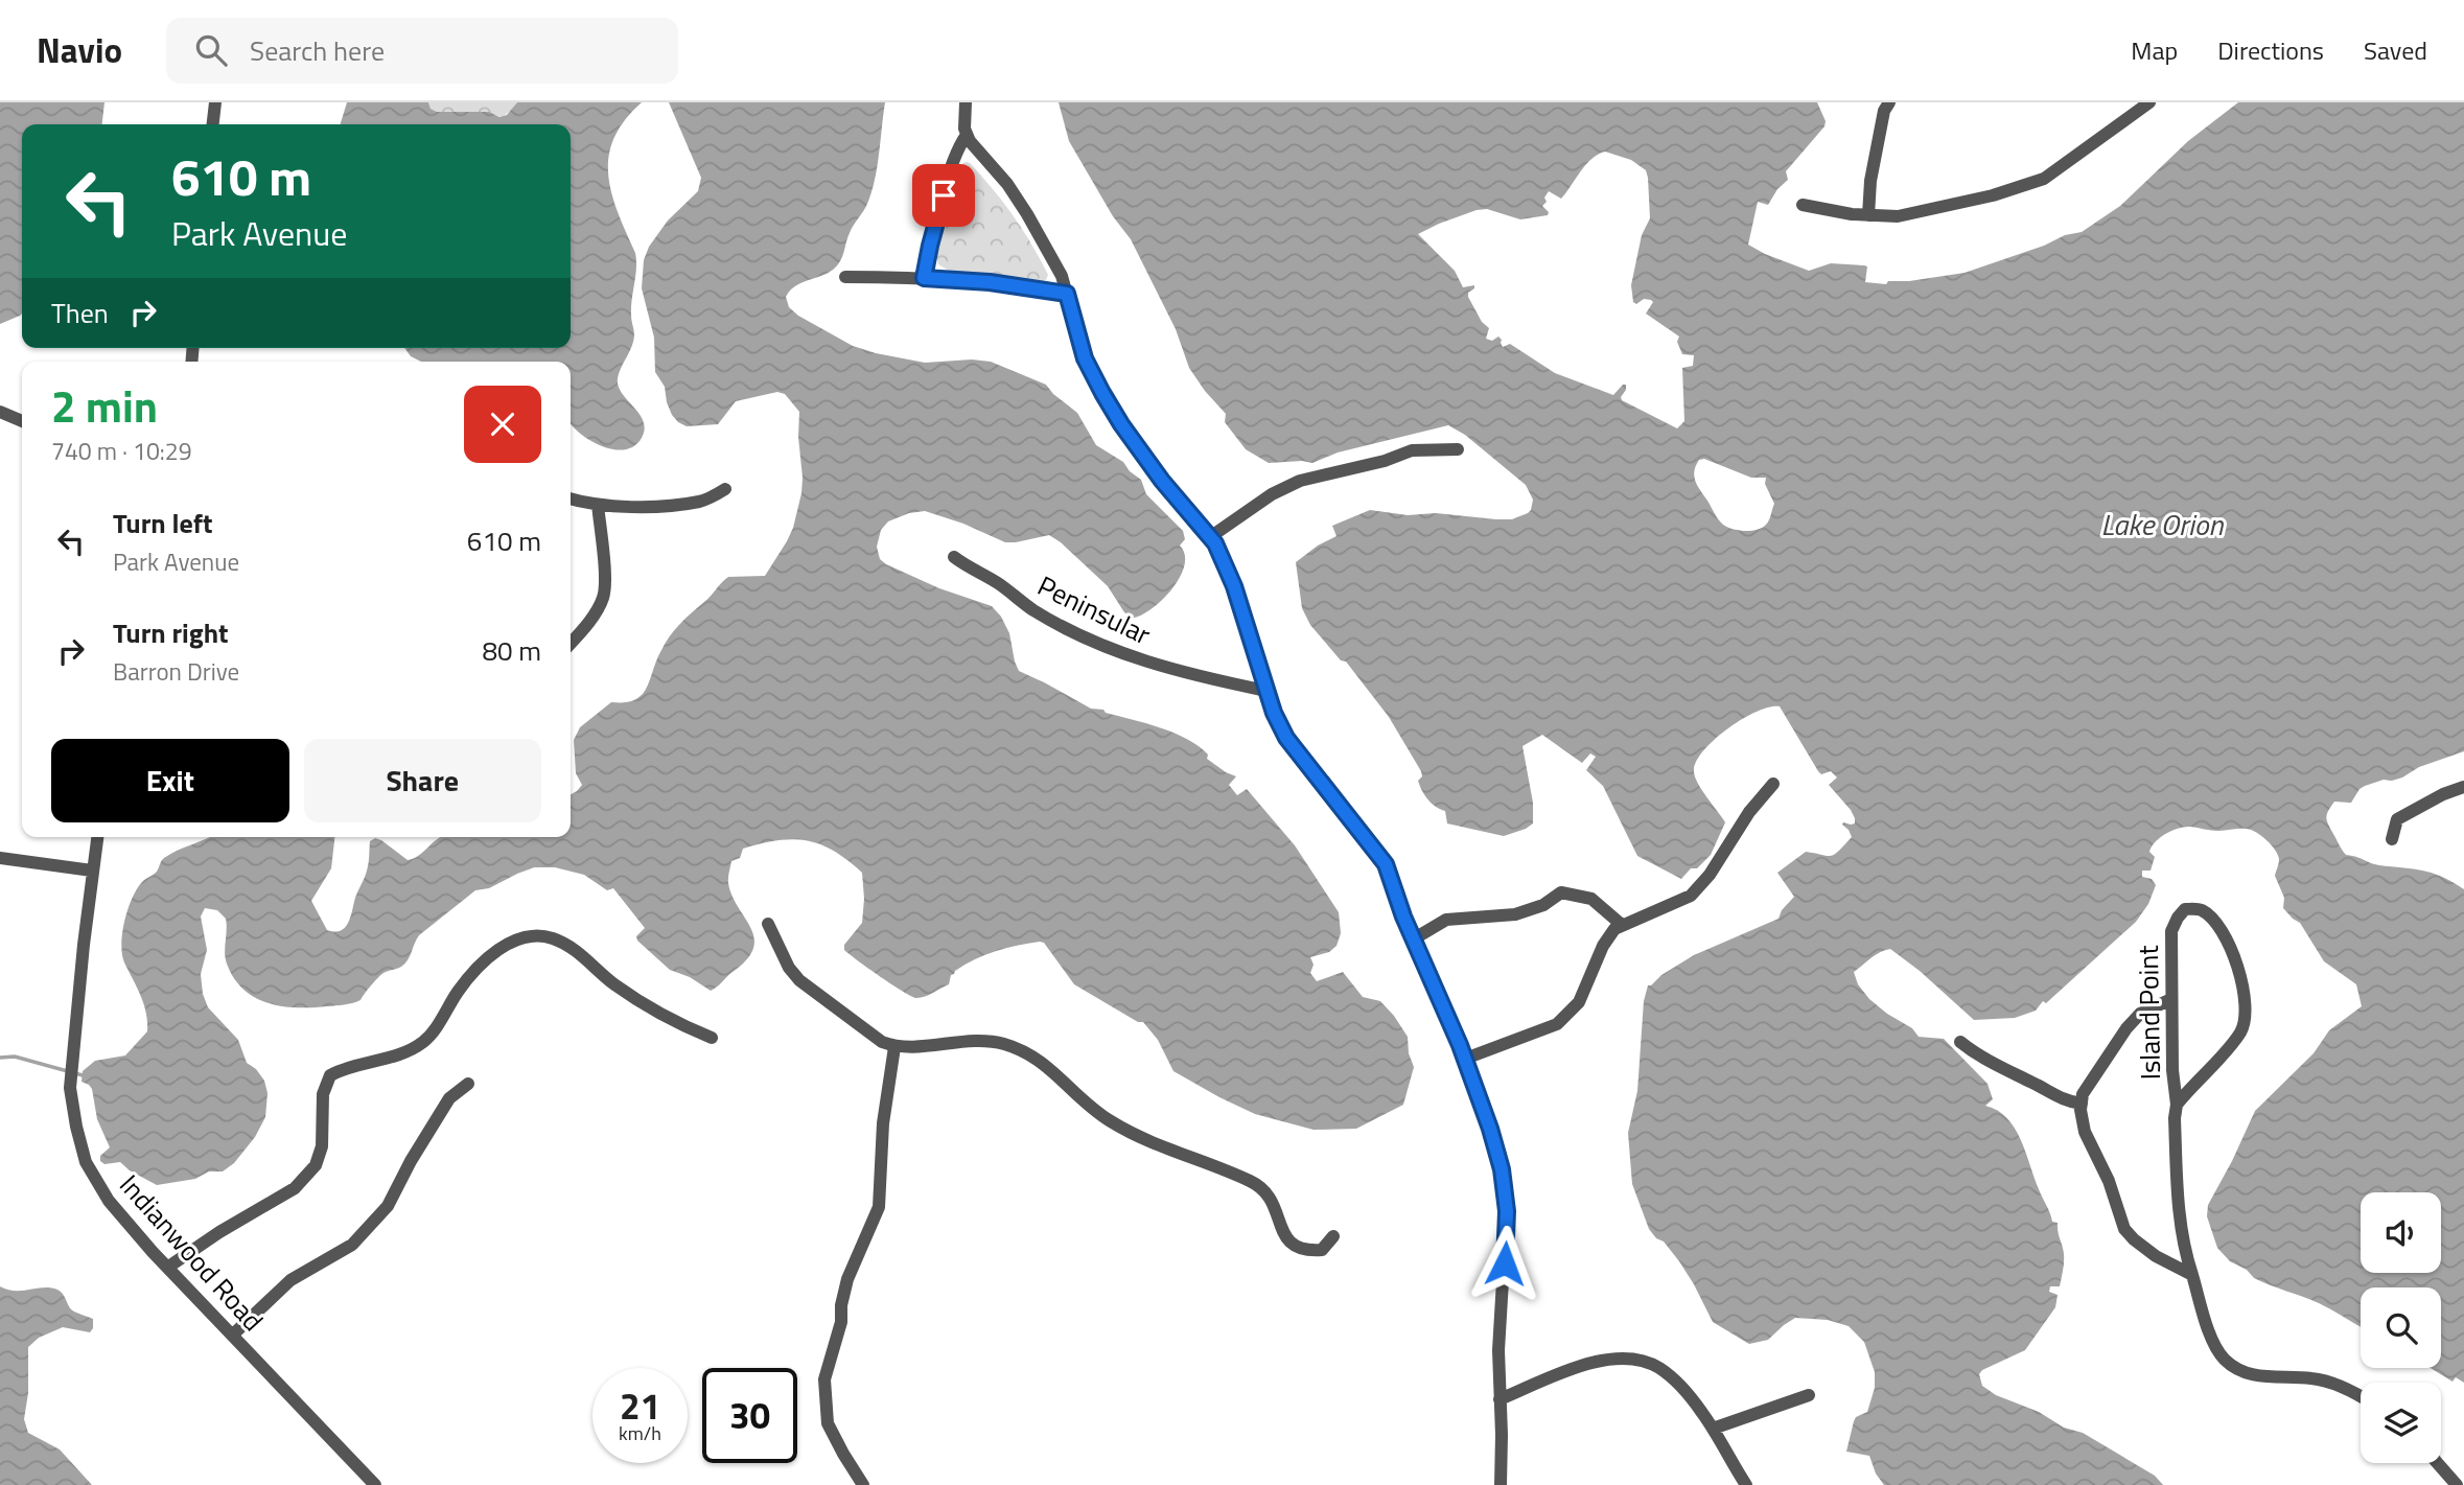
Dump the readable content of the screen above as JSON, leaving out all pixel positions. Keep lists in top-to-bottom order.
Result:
{
  "streets": {
    "street": ["Peninsular", "Island Point", "Indianwood Road"]
  },
  "water": ["Lake Orion"],
  "page": {
    "header": "Navio",
    "search": "Search here",
    "nav": ["Map", "Directions", "Saved"],
    "turn": ["610 m", "Park Avenue"],
    "then": "Then",
    "heading": ["2 min", "740 m · 10:29"],
    "list": [
      {
        "name": "Turn left",
        "note": "Park Avenue",
        "value": "610 m"
      },
      {
        "name": "Turn right",
        "note": "Barron Drive",
        "value": "80 m"
      }
    ],
    "buttons": ["Exit", "Share"],
    "speed": "21 km/h",
    "limit": "30"
  }
}
